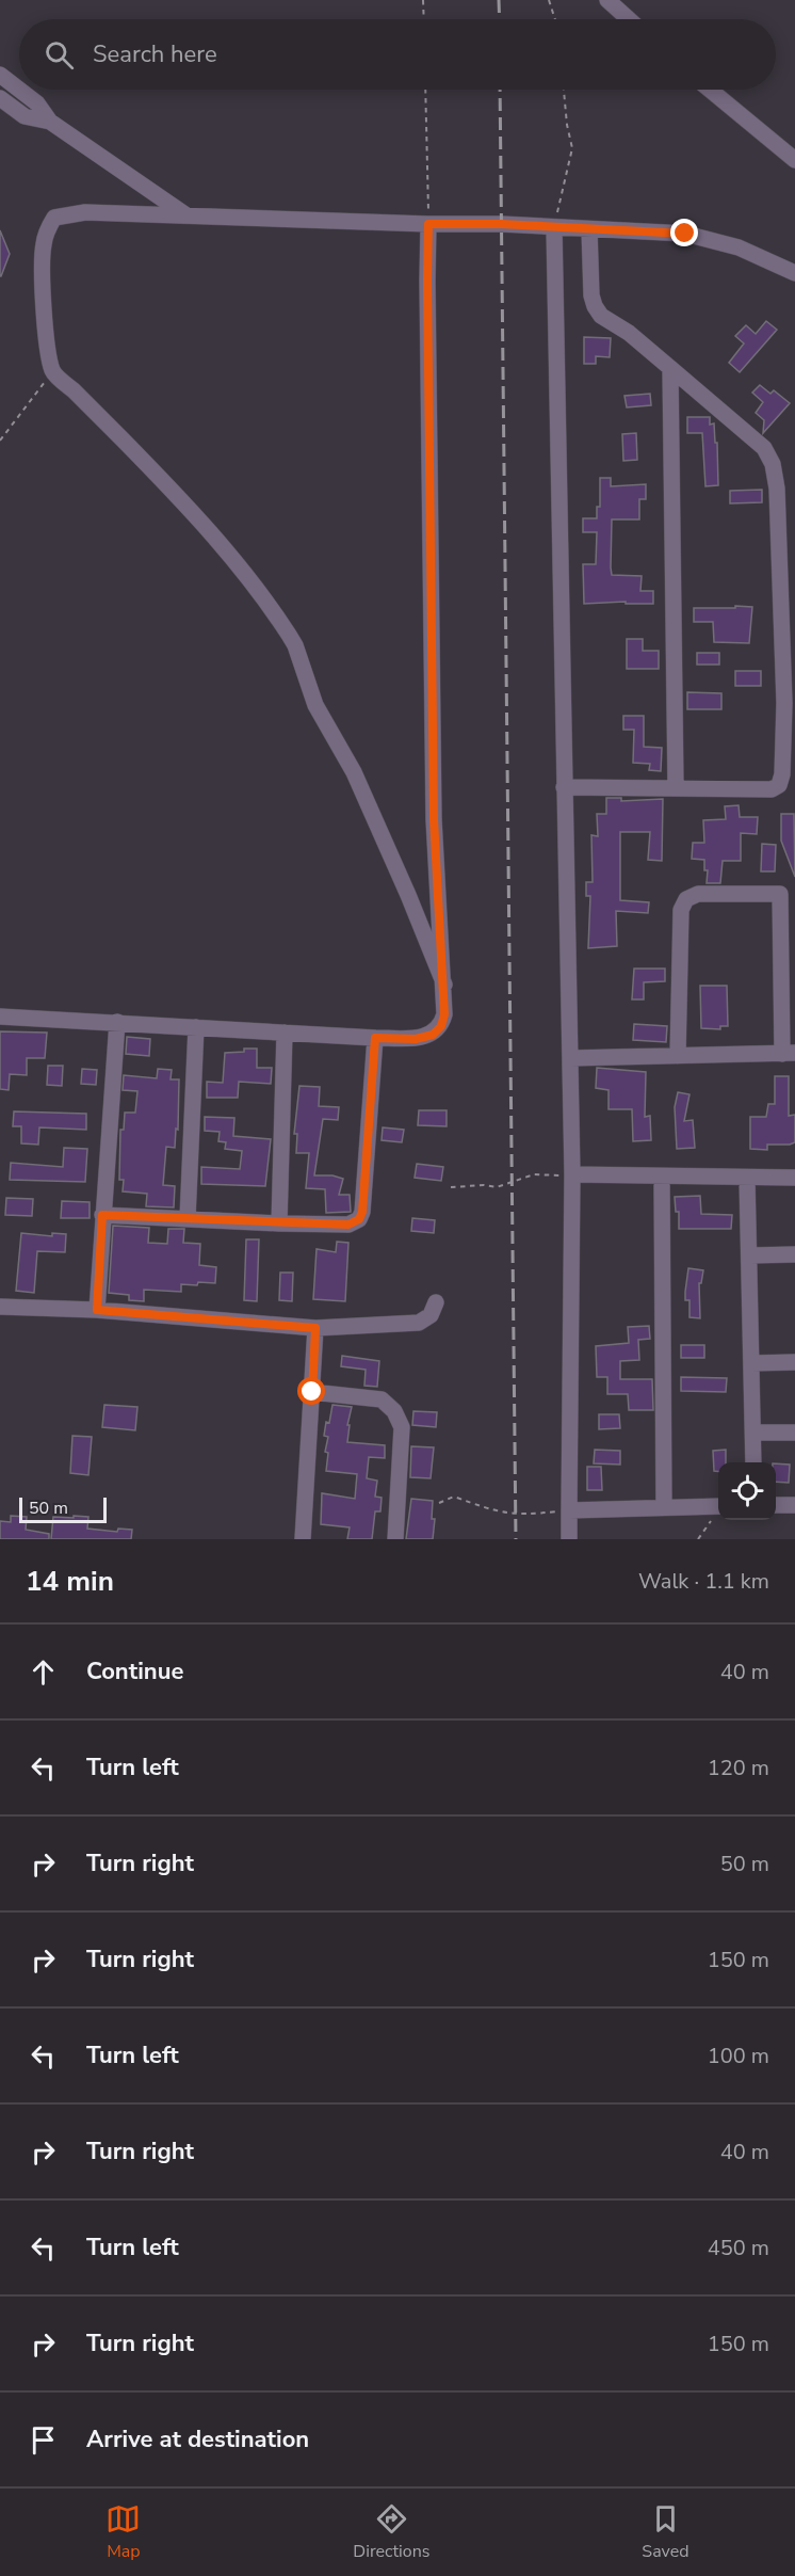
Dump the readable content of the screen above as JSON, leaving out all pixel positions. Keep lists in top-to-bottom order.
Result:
{
  "scale_bar": "50 m",
  "page": {
    "search": "Search here",
    "scale": "50 m",
    "heading": ["14 min", "Walk · 1.1 km"],
    "list": [
      ["Continue", "40 m"],
      ["Turn left", "120 m"],
      ["Turn right", "50 m"],
      ["Turn right", "150 m"],
      ["Turn left", "100 m"],
      ["Turn right", "40 m"],
      ["Turn left", "450 m"],
      ["Turn right", "150 m"],
      "Arrive at destination"
    ],
    "nav": ["Map", "Directions", "Saved"]
  }
}
